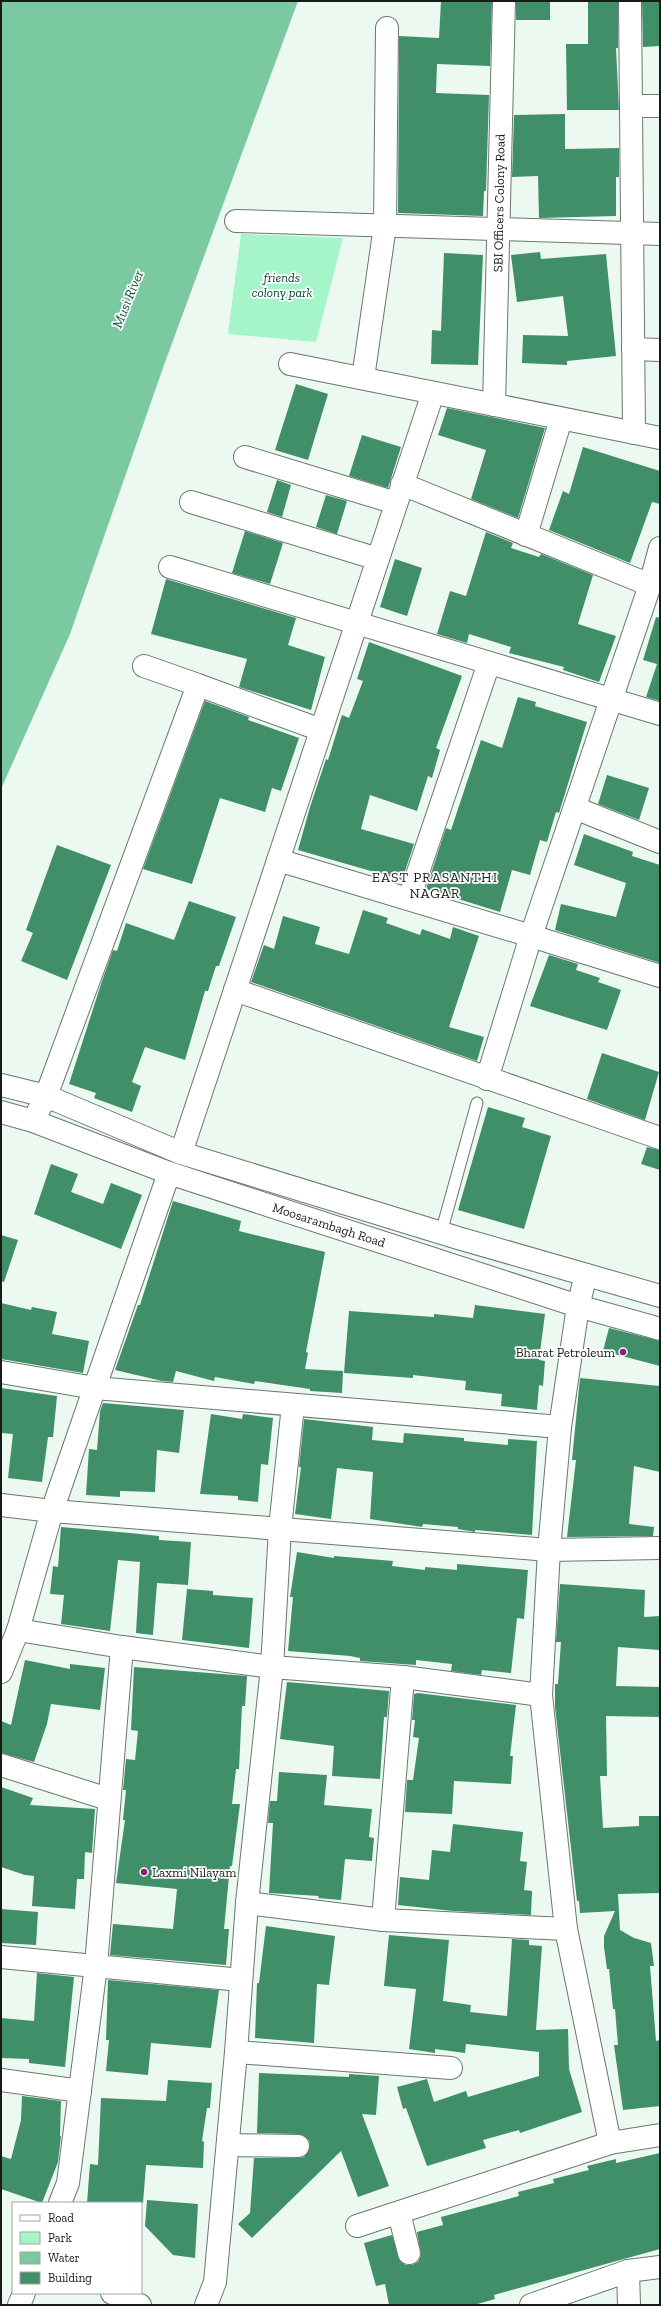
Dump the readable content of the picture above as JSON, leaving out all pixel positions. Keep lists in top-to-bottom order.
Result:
{
  "streets": {
    "street": ["SBI Officers Colony Road", "Moosarambagh Road"]
  },
  "districts": ["EAST PRASANTHI NAGAR"],
  "water": ["Musi River"],
  "parks": ["friends colony park"],
  "places": ["Bharat Petroleum", "Laxmi Nilayam"],
  "legend": [
    "Road",
    "Park",
    "Water",
    "Building"
  ]
}
